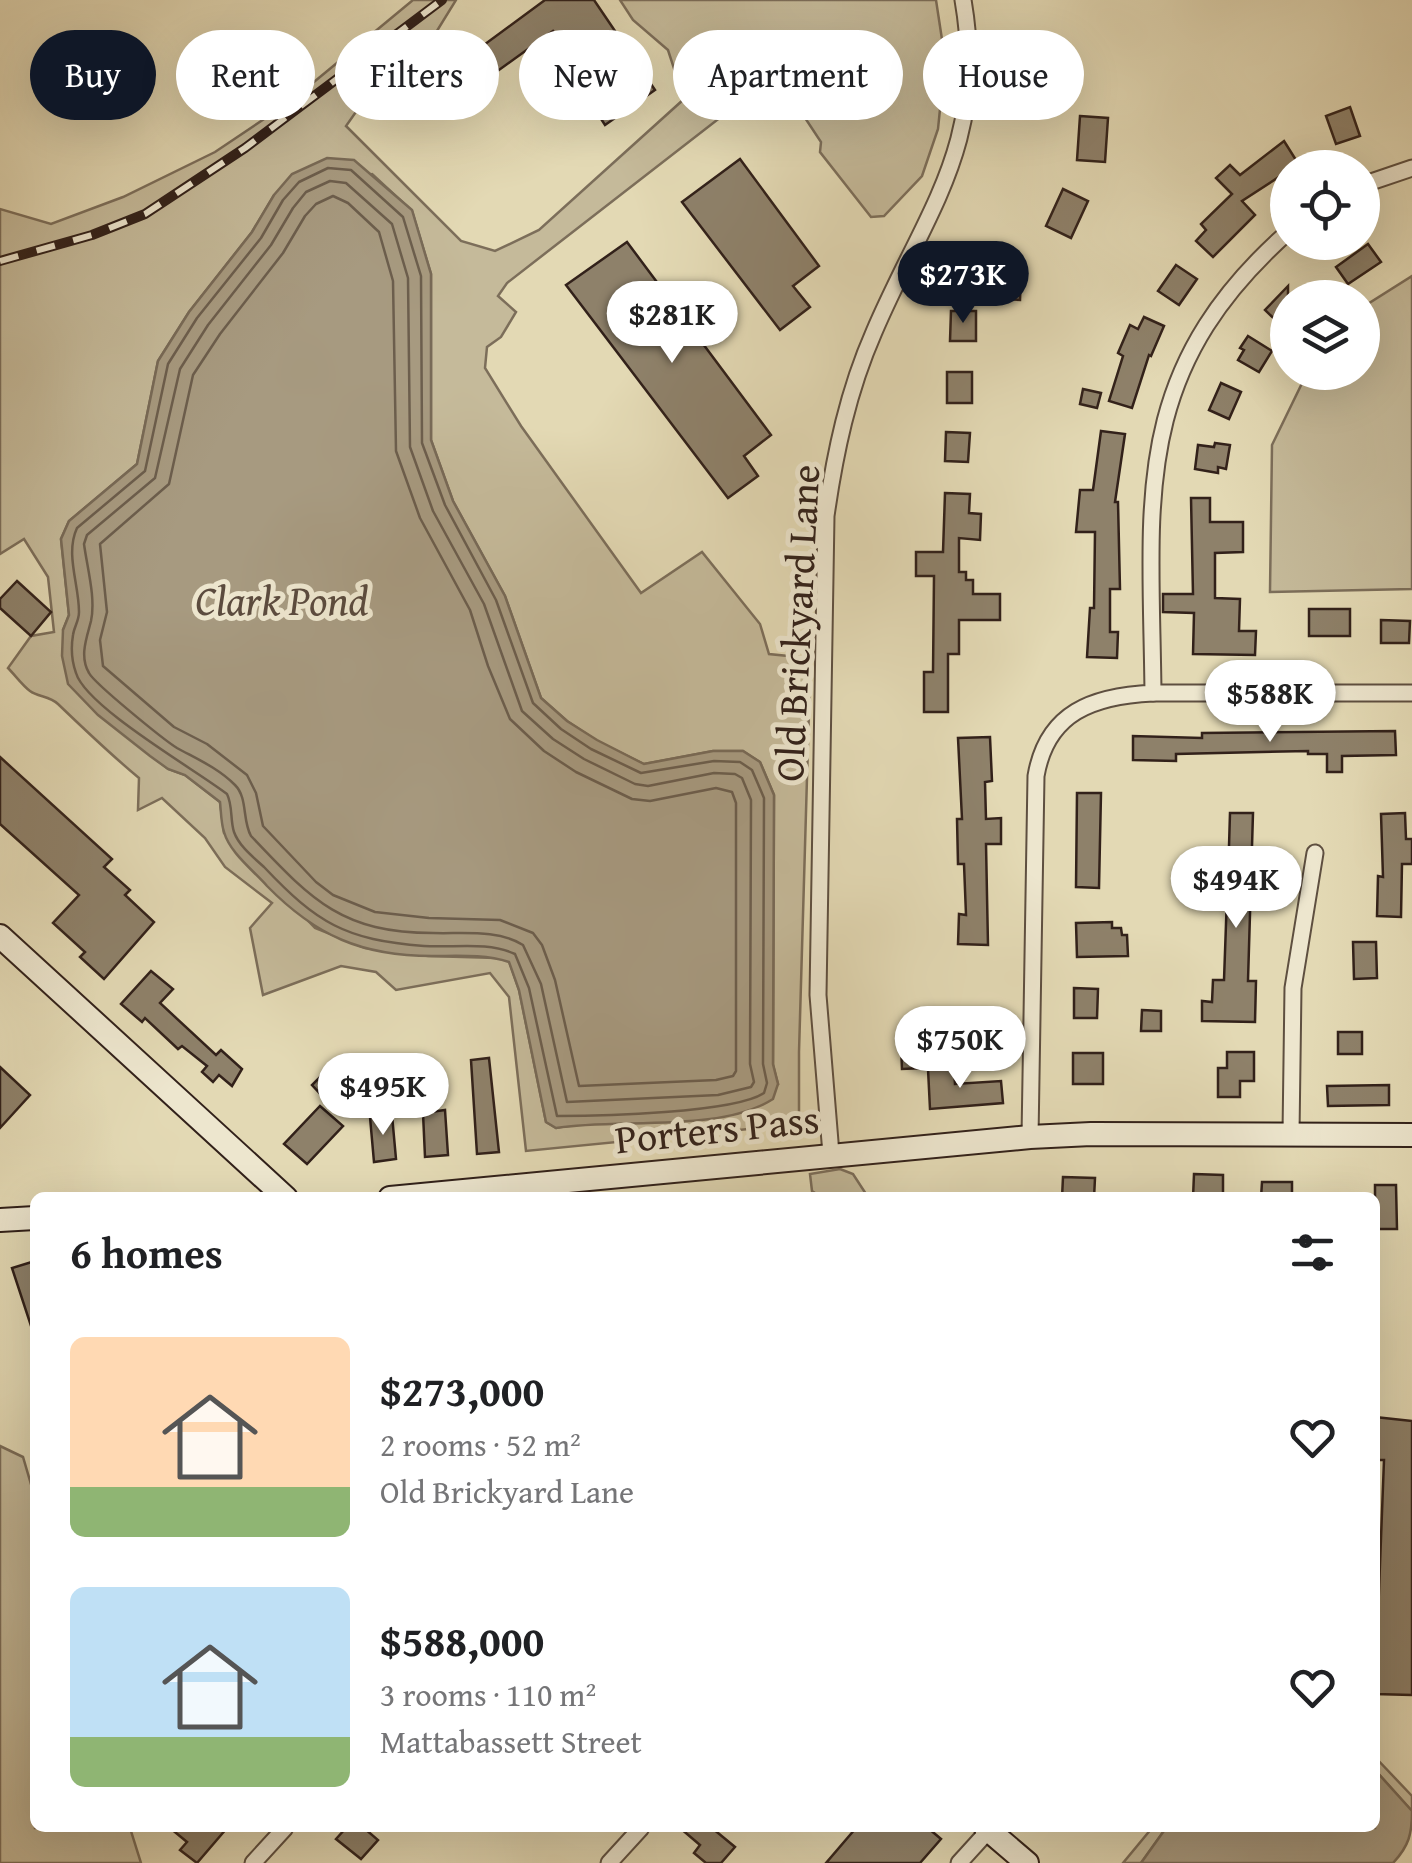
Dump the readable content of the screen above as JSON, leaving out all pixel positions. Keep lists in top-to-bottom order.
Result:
{
  "streets": {
    "street": ["Old Brickyard Lane", "Porters Pass"]
  },
  "crossings": [
    ["Old Brickyard Lane", "Porters Pass"]
  ],
  "water": ["Clark Pond"],
  "page": {
    "chip": [
      "Buy",
      "Rent",
      "Filters",
      "New",
      "Apartment",
      "House"
    ],
    "price": [
      "$273K",
      "$281K",
      "$588K",
      "$494K",
      "$750K",
      "$495K"
    ],
    "heading": "6 homes",
    "list": [
      {
        "name": "$273,000",
        "note": "2 rooms · 52 m² · Old Brickyard Lane"
      },
      {
        "name": "$588,000",
        "note": "3 rooms · 110 m² · Mattabassett Street"
      }
    ]
  }
}
